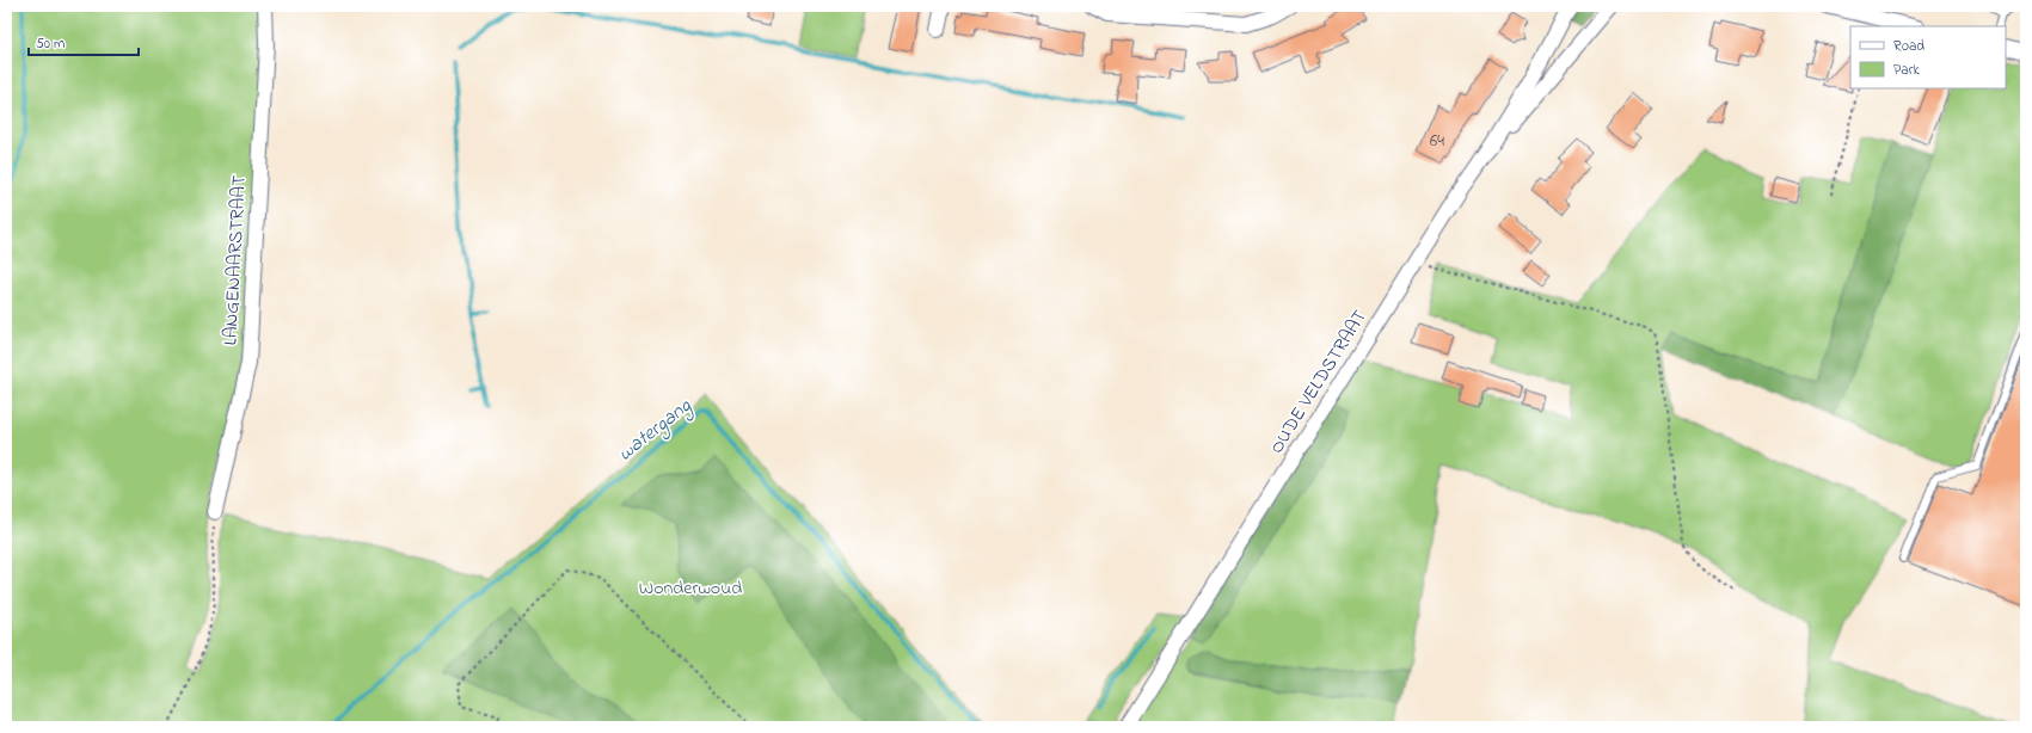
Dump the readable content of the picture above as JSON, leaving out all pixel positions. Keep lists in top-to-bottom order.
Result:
{
  "streets": {
    "street": ["LANGENAARSTRAAT", "OUDE VELDSTRAAT"]
  },
  "water": ["watergang"],
  "parks": ["Wonderwoud"],
  "house_numbers": ["64"],
  "legend": ["Road", "Park"],
  "scale_bar": "50 m"
}
